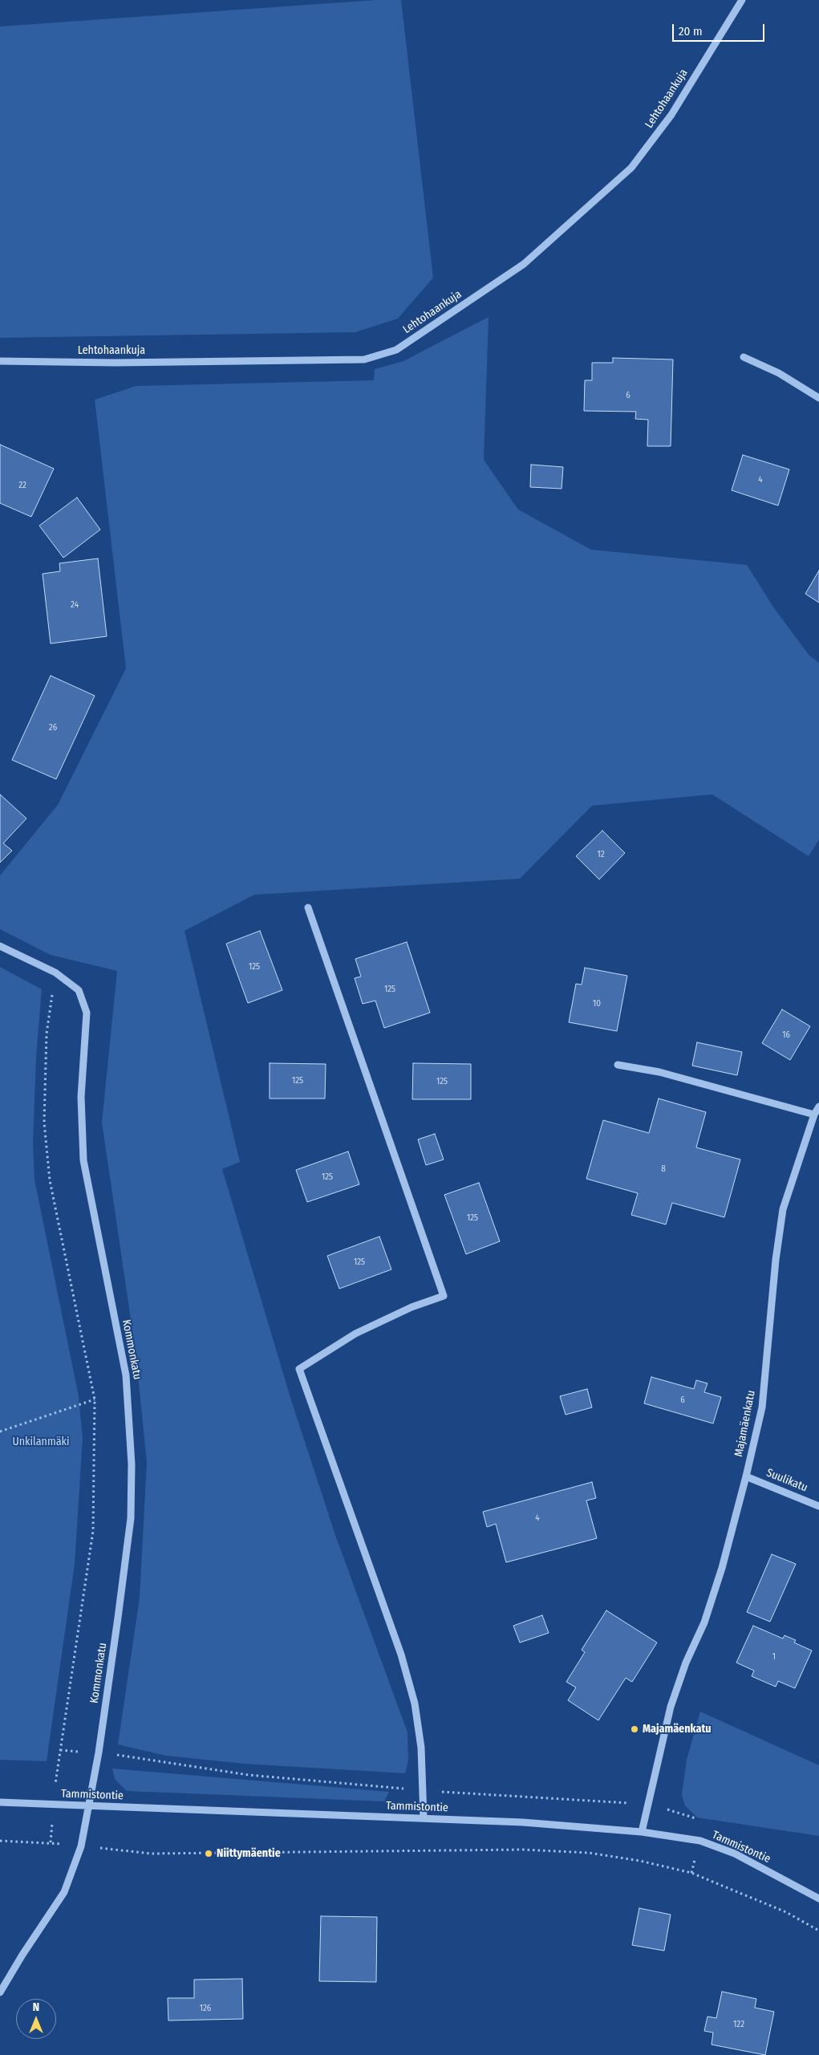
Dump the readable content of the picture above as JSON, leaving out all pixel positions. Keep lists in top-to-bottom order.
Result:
{
  "streets": {
    "street": [
      "Lehtohaankuja",
      "Kommonkatu",
      "Majamäenkatu",
      "Suulikatu",
      "Tammistontie"
    ]
  },
  "crossings": [
    ["Kommonkatu", "Tammistontie"],
    ["Majamäenkatu", "Suulikatu"],
    ["Majamäenkatu", "Tammistontie"]
  ],
  "parks": ["Unkilanmäki"],
  "places": ["Majamäenkatu", "Niittymäentie"],
  "house_numbers": [
    "6",
    "4",
    "22",
    "24",
    "26",
    "12",
    "125",
    "125",
    "10",
    "16",
    "125",
    "125",
    "8",
    "125",
    "125",
    "125",
    "6",
    "4",
    "1",
    "126",
    "122"
  ],
  "scale_bar": "20 m",
  "north": "top"
}
